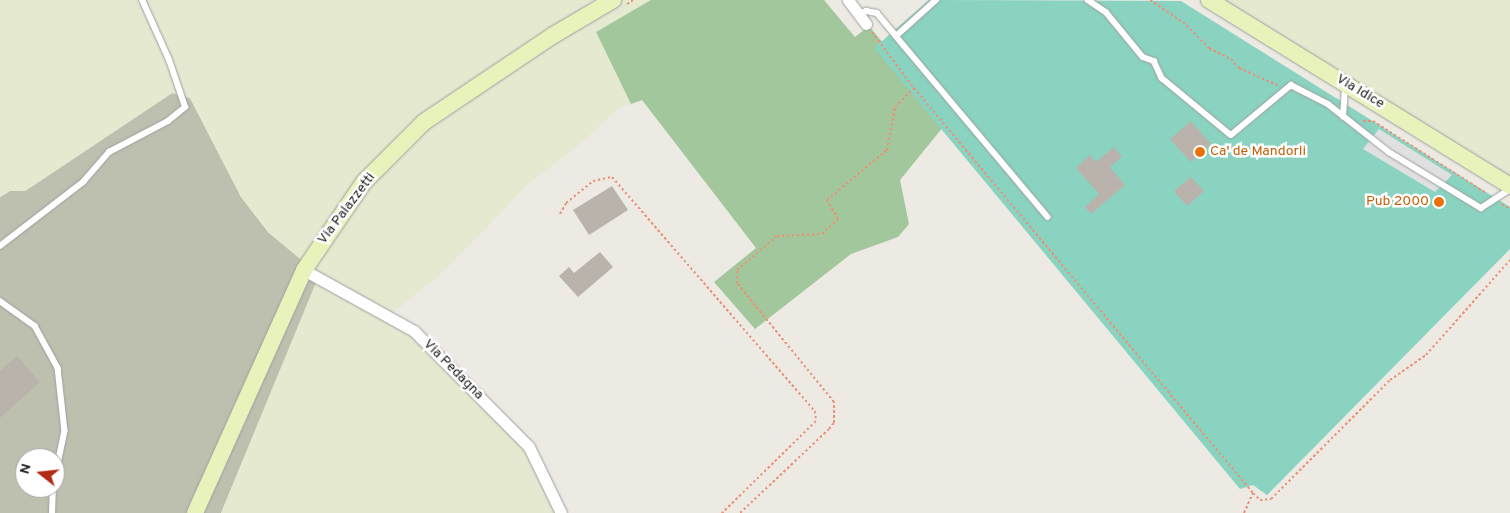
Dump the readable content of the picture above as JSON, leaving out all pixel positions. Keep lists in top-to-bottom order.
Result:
{
  "streets": {
    "main road": ["Via Idice", "Via Palazzetti"],
    "street": ["Via Pedagna"]
  },
  "crossings": [
    ["Via Palazzetti", "Via Pedagna"]
  ],
  "places": ["Ca' de Mandorli", "Pub 2000"],
  "north": "left"
}
